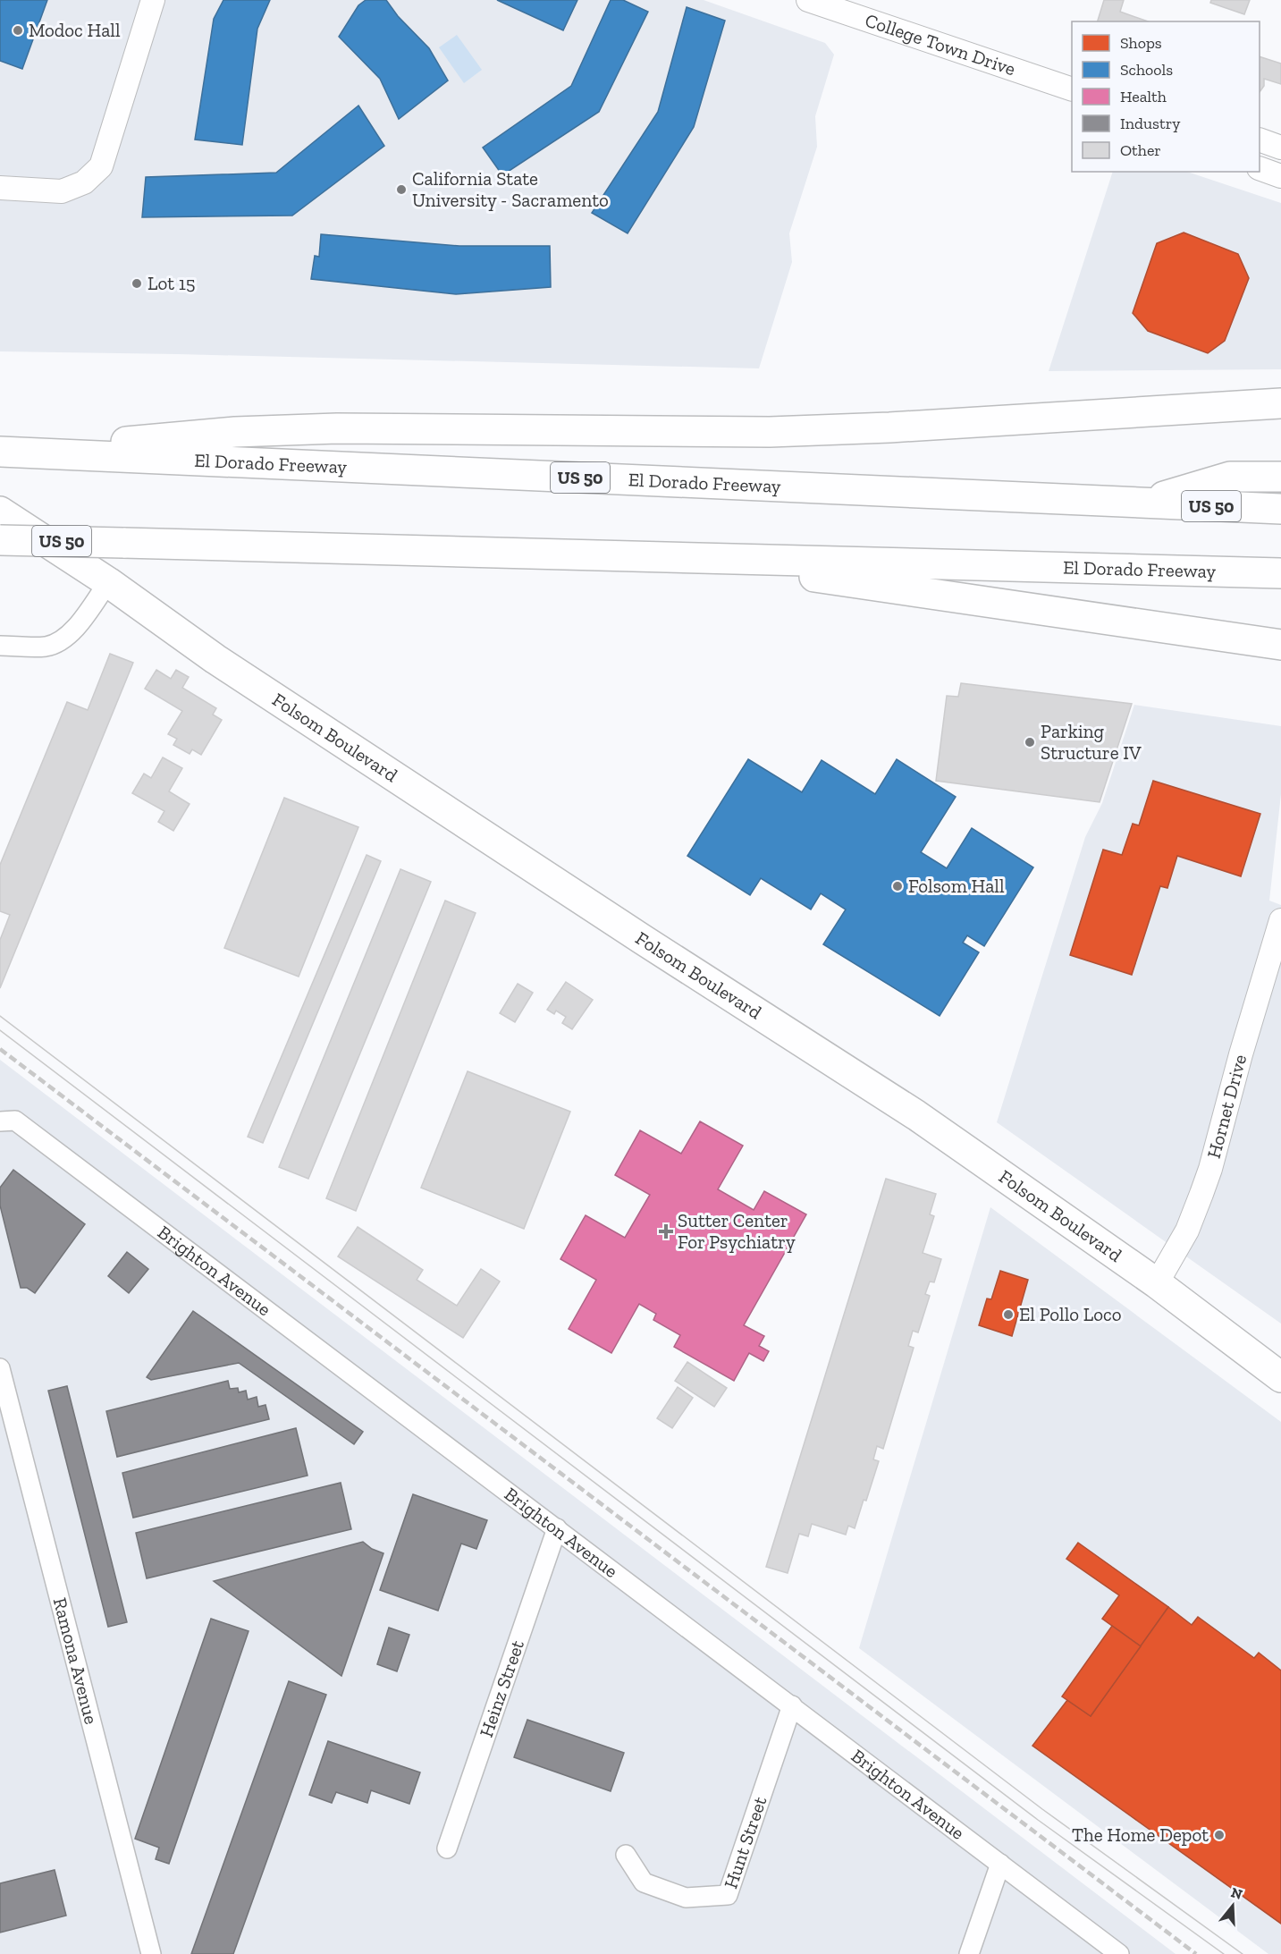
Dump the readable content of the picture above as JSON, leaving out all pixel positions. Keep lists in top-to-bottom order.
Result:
{
  "streets": {
    "main road": ["El Dorado Freeway", "US 50", "Folsom Boulevard"],
    "street": [
      "College Town Drive",
      "Hornet Drive",
      "Brighton Avenue",
      "Ramona Avenue",
      "Heinz Street",
      "Hunt Street"
    ]
  },
  "crossings": [
    ["Folsom Boulevard", "Hornet Drive"],
    ["Brighton Avenue", "Heinz Street"],
    ["Brighton Avenue", "Hunt Street"]
  ],
  "places": {
    "other": [
      "Modoc Hall",
      "California State University - Sacramento",
      "Lot 15",
      "Parking Structure IV",
      "Folsom Hall",
      "El Pollo Loco",
      "The Home Depot"
    ],
    "health": ["Sutter Center For Psychiatry"]
  },
  "legend": [
    "Shops",
    "Schools",
    "Health",
    "Industry",
    "Other"
  ],
  "north": "top"
}
